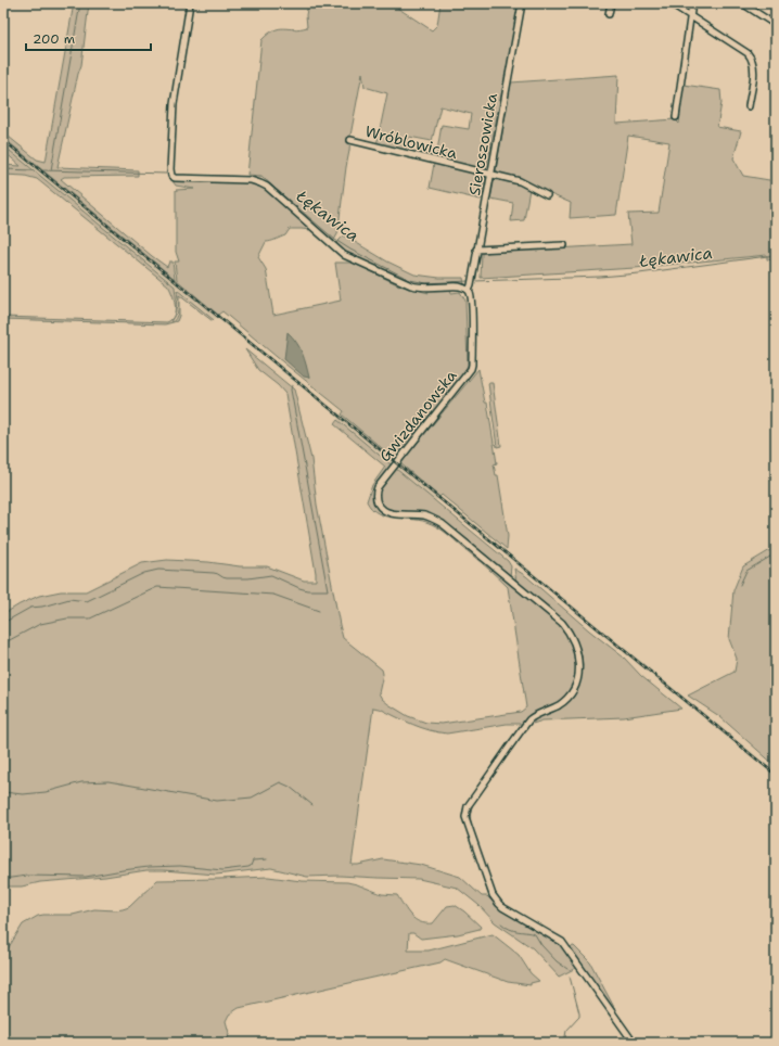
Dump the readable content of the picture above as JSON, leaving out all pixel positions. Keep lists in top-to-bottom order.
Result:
{
  "streets": {
    "street": ["Wróblowicka", "Sieroszowicka", "Gwizdanowska"]
  },
  "crossings": [
    ["Wróblowicka", "Sieroszowicka"],
    ["Sieroszowicka", "Gwizdanowska"]
  ],
  "water": ["Łękawica"],
  "scale_bar": "200 m"
}
